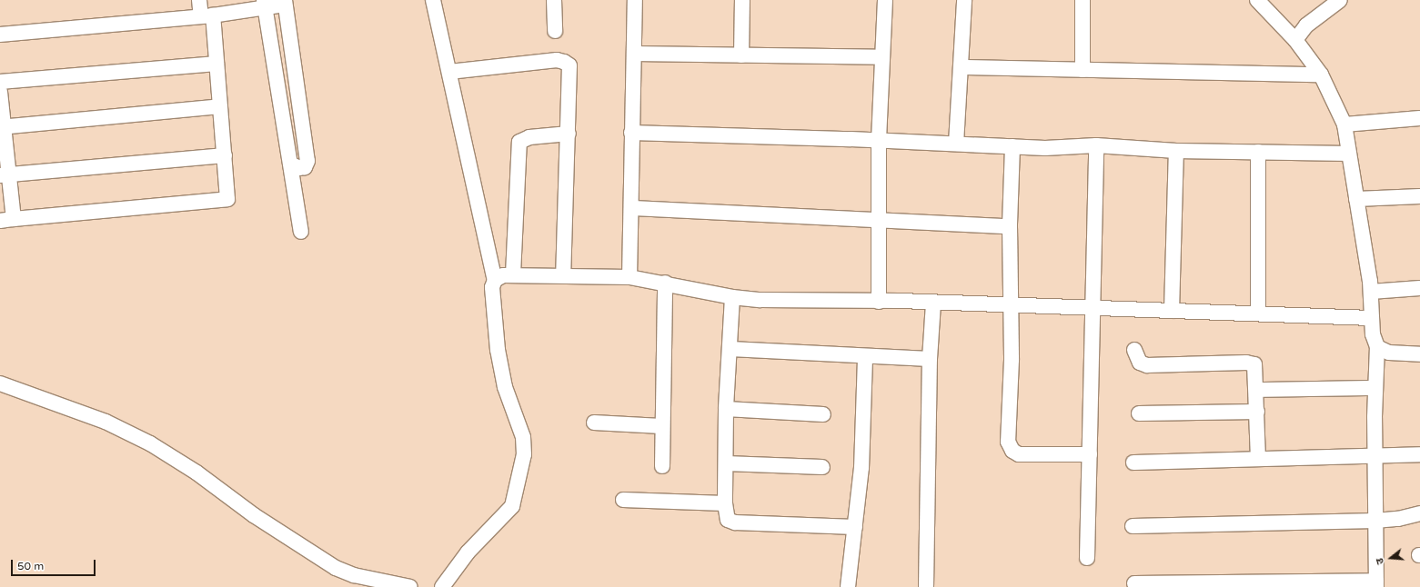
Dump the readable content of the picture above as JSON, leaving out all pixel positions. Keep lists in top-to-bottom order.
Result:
{
  "scale_bar": "50 m",
  "north": "left"
}
